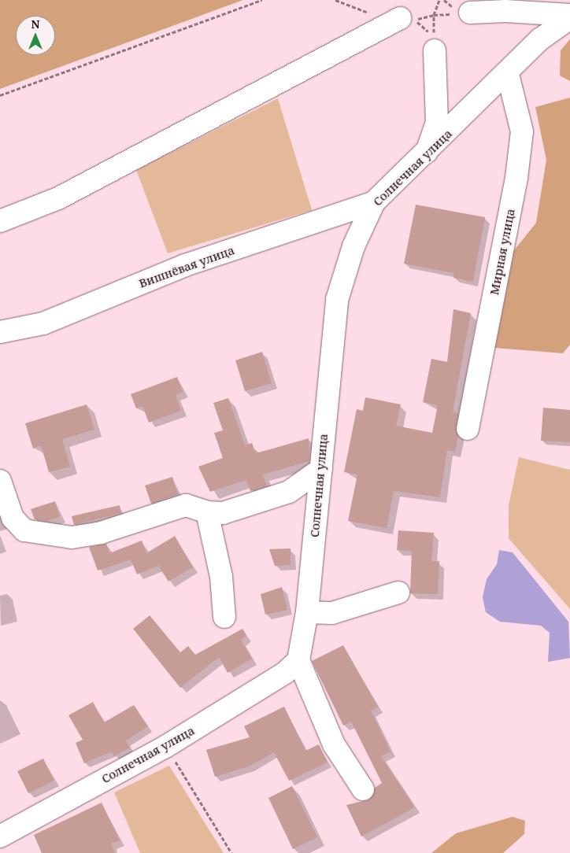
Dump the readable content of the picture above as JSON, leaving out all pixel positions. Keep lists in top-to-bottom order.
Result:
{
  "streets": {
    "street": ["Солнечная улица", "Мирная улица", "Вишнёвая улица"]
  },
  "crossings": [
    ["Солнечная улица", "Мирная улица"],
    ["Солнечная улица", "Вишнёвая улица"]
  ],
  "north": "top"
}
